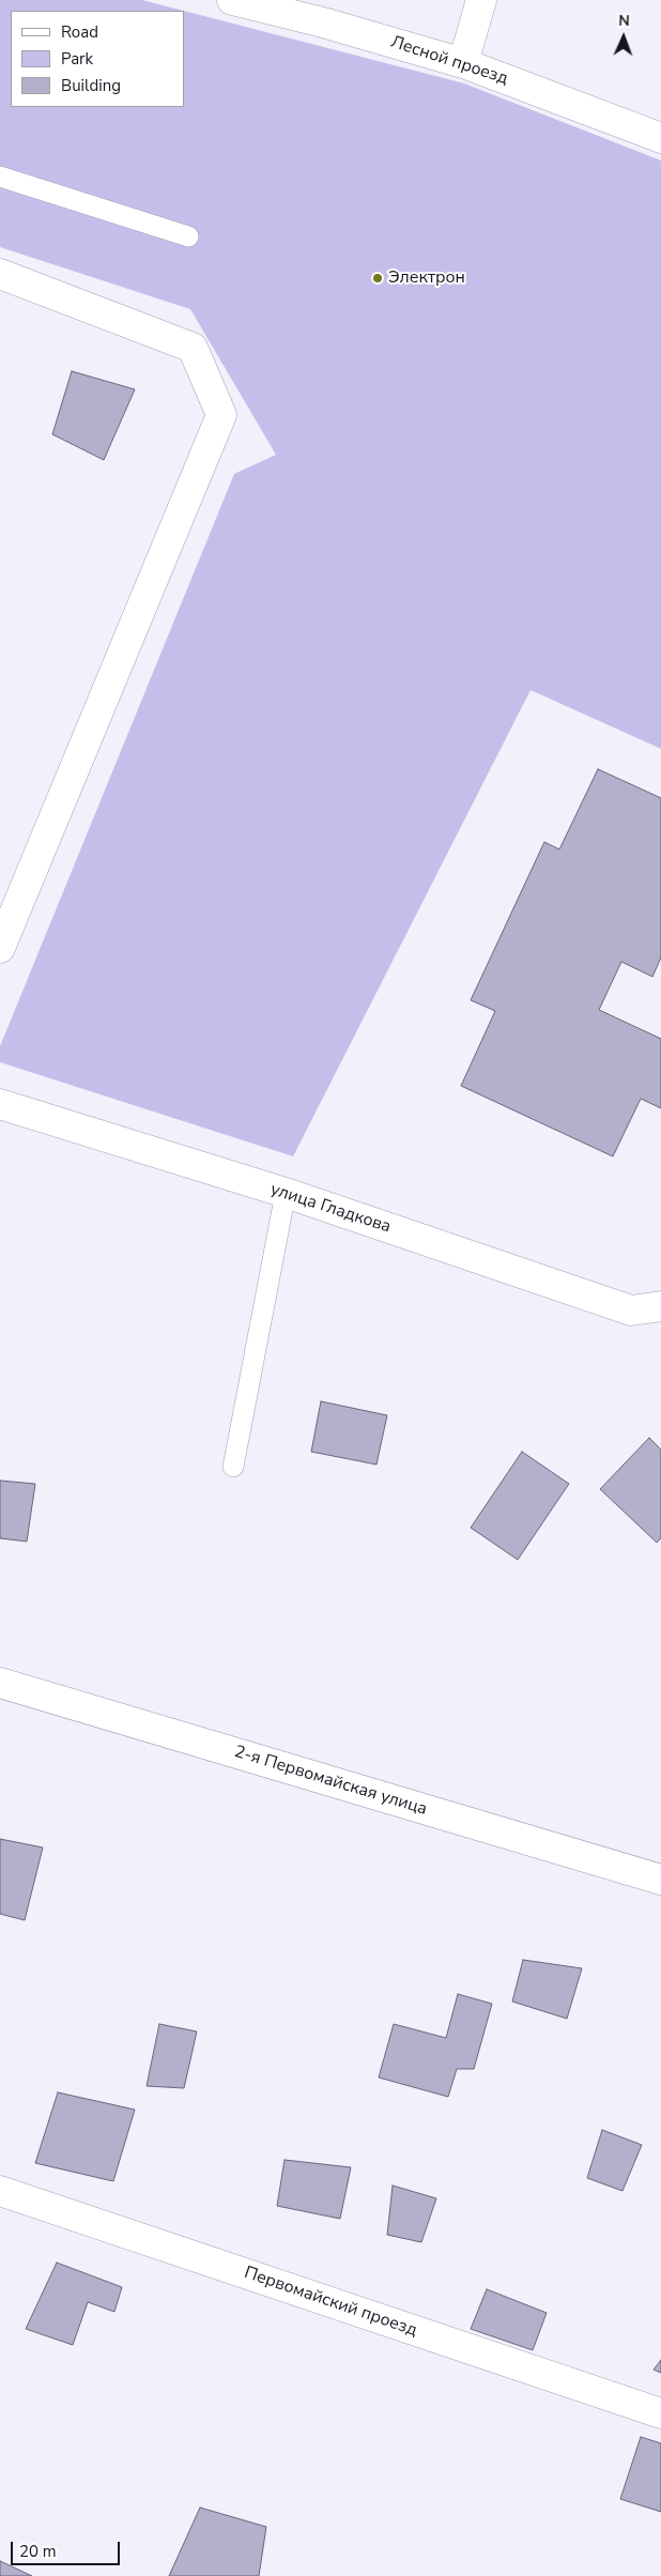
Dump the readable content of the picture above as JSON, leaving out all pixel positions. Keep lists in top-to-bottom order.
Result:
{
  "streets": {
    "street": [
      "Лесной проезд",
      "улица Гладкова",
      "2-я Первомайская улица",
      "Первомайский проезд"
    ]
  },
  "places": ["Электрон"],
  "legend": ["Road", "Park", "Building"],
  "scale_bar": "20 m",
  "north": "top"
}
